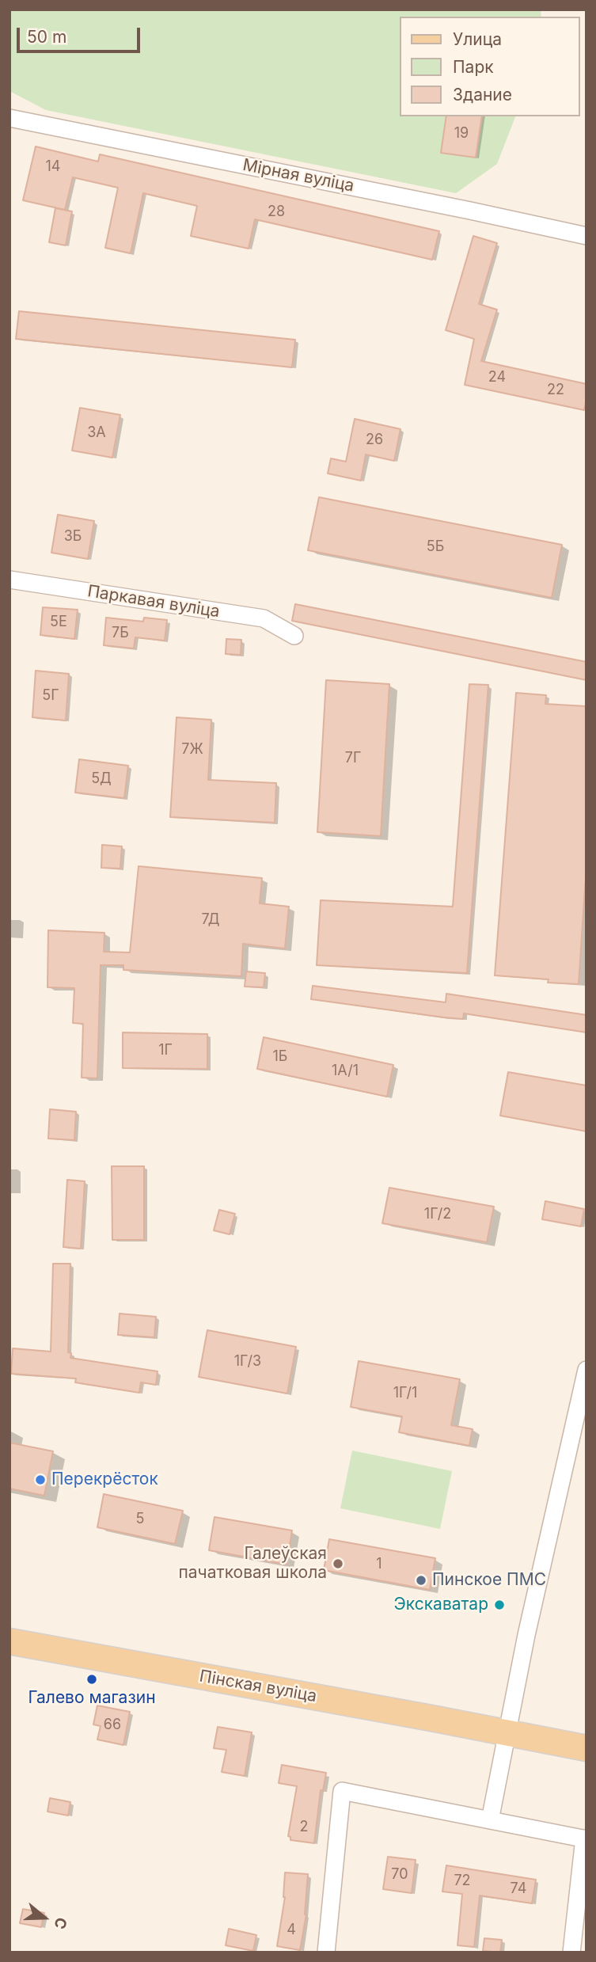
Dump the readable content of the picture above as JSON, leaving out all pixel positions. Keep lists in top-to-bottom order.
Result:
{
  "streets": {
    "main road": ["Пінская вуліца"],
    "street": ["Мірная вуліца", "Паркавая вуліца"]
  },
  "places": [
    "Перекрёсток",
    "Галеўская пачатковая школа",
    "Пинское ПМС",
    "Экскаватар",
    "Галево магазин"
  ],
  "house_numbers": [
    "19",
    "14",
    "28",
    "24",
    "22",
    "3А",
    "26",
    "3Б",
    "5Б",
    "5Е",
    "7Б",
    "5Г",
    "7Ж",
    "7Г",
    "5Д",
    "7Д",
    "1Г",
    "1Б",
    "1А/1",
    "1Г/2",
    "1Г/3",
    "1Г/1",
    "5",
    "1",
    "66",
    "2",
    "70",
    "72",
    "74",
    "4"
  ],
  "legend": ["Улица", "Парк", "Здание"],
  "scale_bar": "50 m",
  "north": "right"
}
